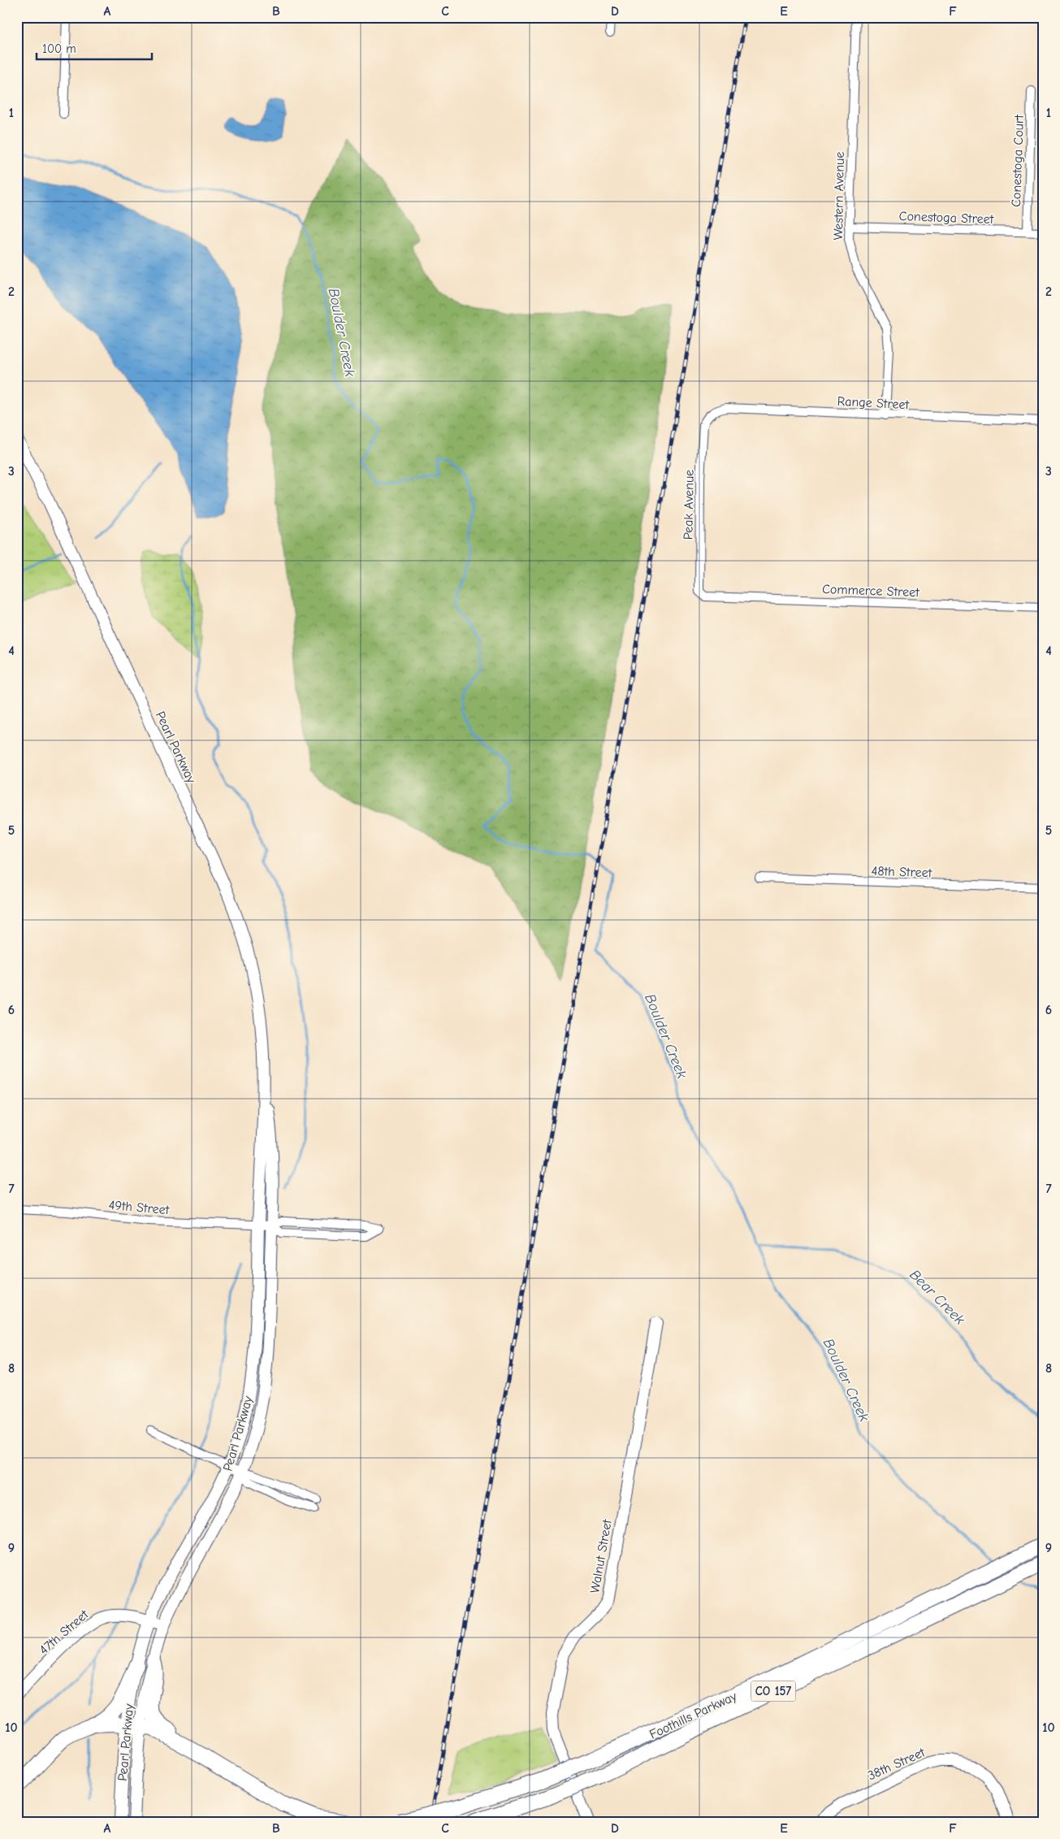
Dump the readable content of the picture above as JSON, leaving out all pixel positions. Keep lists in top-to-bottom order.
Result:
{
  "streets": {
    "highway": ["CO 157", "Foothills Parkway"],
    "main road": [
      "Pearl Parkway",
      "Walnut Street",
      "47th Street",
      "38th Street"
    ],
    "street": [
      "Conestoga Court",
      "Western Avenue",
      "Conestoga Street",
      "Range Street",
      "Peak Avenue",
      "Commerce Street",
      "48th Street",
      "49th Street"
    ]
  },
  "crossings": [
    ["Conestoga Court", "Conestoga Street"],
    ["Western Avenue", "Conestoga Street"],
    ["Western Avenue", "Range Street"],
    ["Range Street", "Peak Avenue"],
    ["Peak Avenue", "Commerce Street"],
    ["Pearl Parkway", "49th Street"],
    ["Pearl Parkway", "47th Street"]
  ],
  "water": ["Boulder Creek", "Bear Creek"],
  "scale_bar": "100 m",
  "grid": {
    "columns": [
      "A",
      "B",
      "C",
      "D",
      "E",
      "F"
    ],
    "rows": [
      "1",
      "2",
      "3",
      "4",
      "5",
      "6",
      "7",
      "8",
      "9",
      "10"
    ]
  }
}
